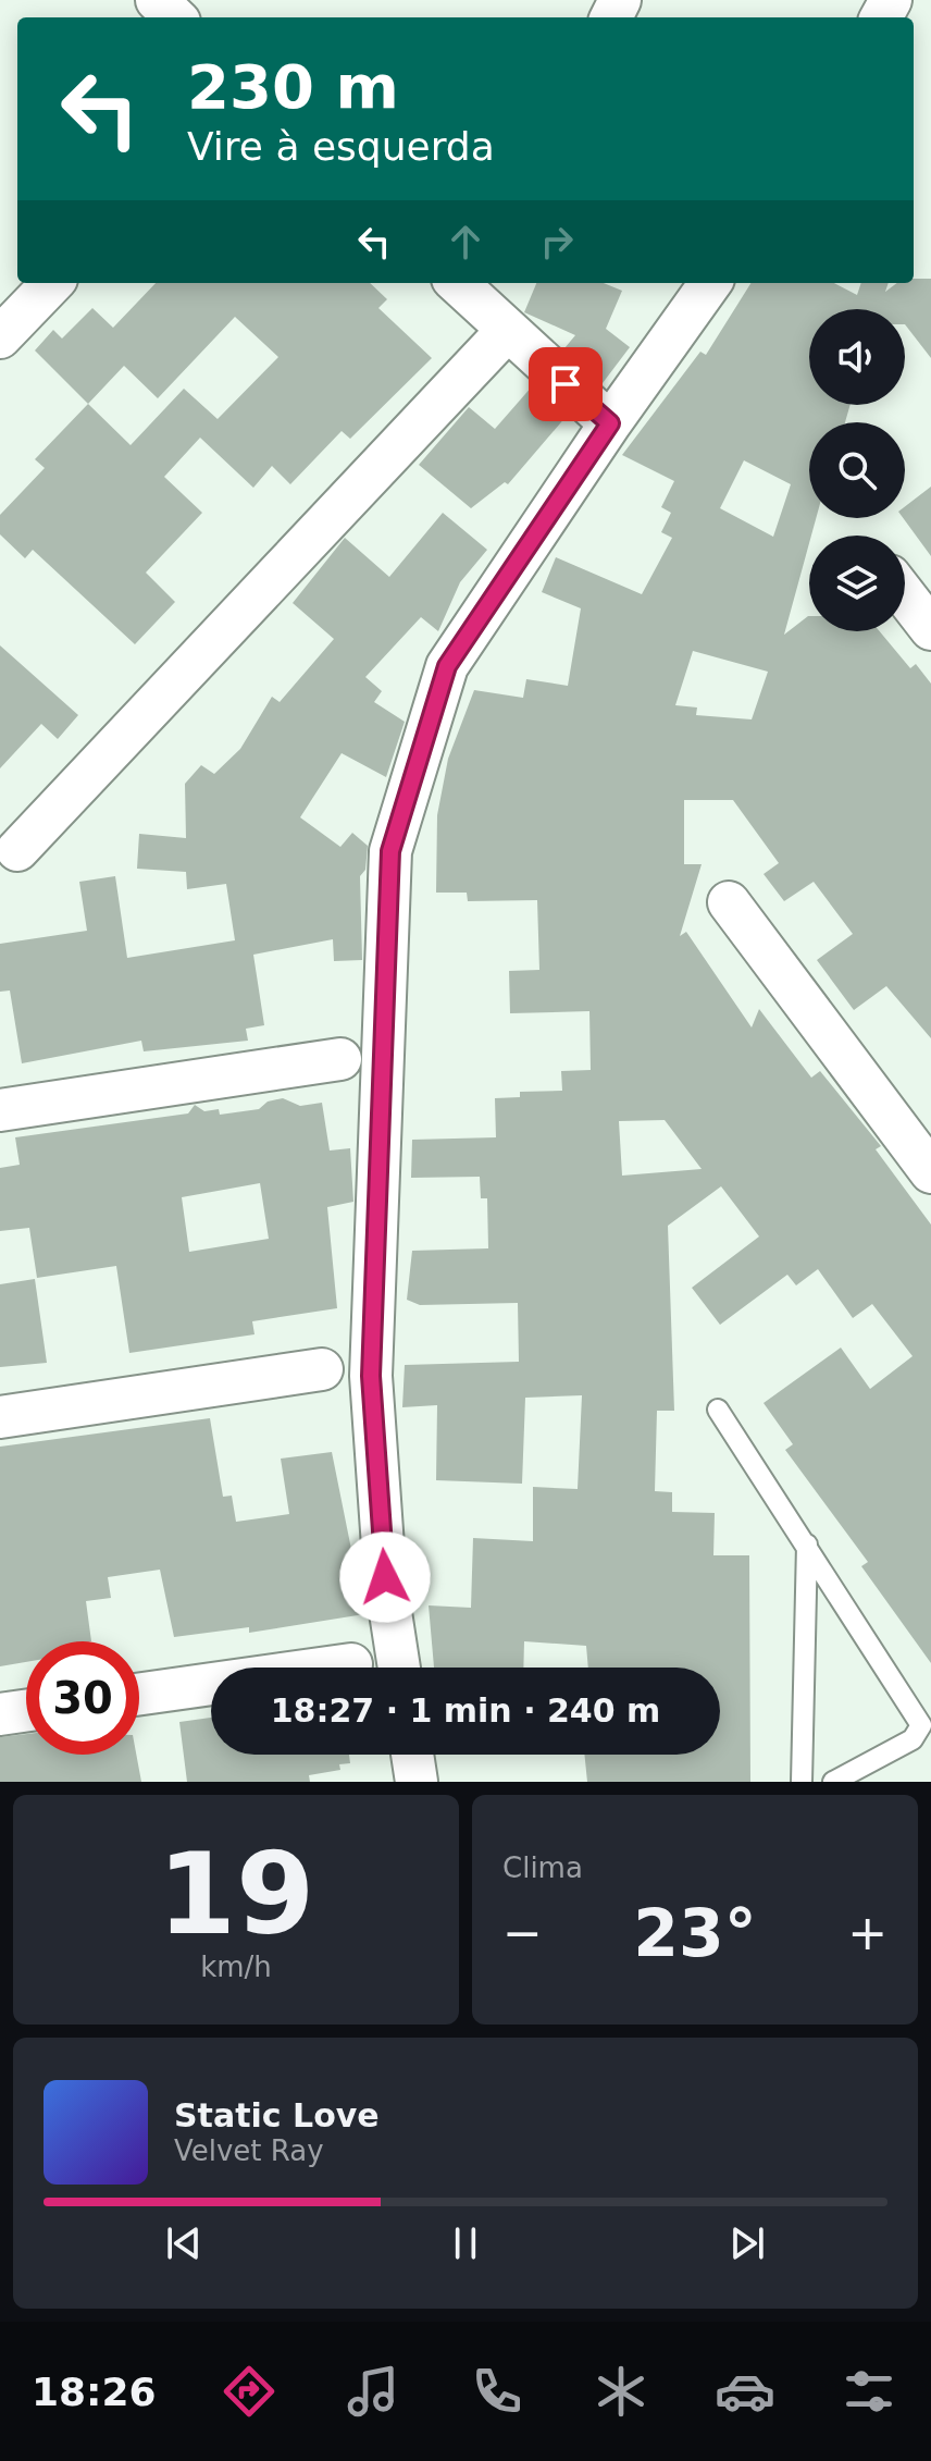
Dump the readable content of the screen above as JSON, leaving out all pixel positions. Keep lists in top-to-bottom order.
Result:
{
  "page": {
    "turn": ["230 m", "Vire à esquerda"],
    "limit": "30",
    "trip": "18:27 · 1 min · 240 m",
    "tile": [
      ["19", "km/h"],
      "Clima"
    ],
    "heat": ["−", "23°", "+"],
    "song": ["Static Love", "Velvet Ray"],
    "tabs": "18:26"
  }
}
